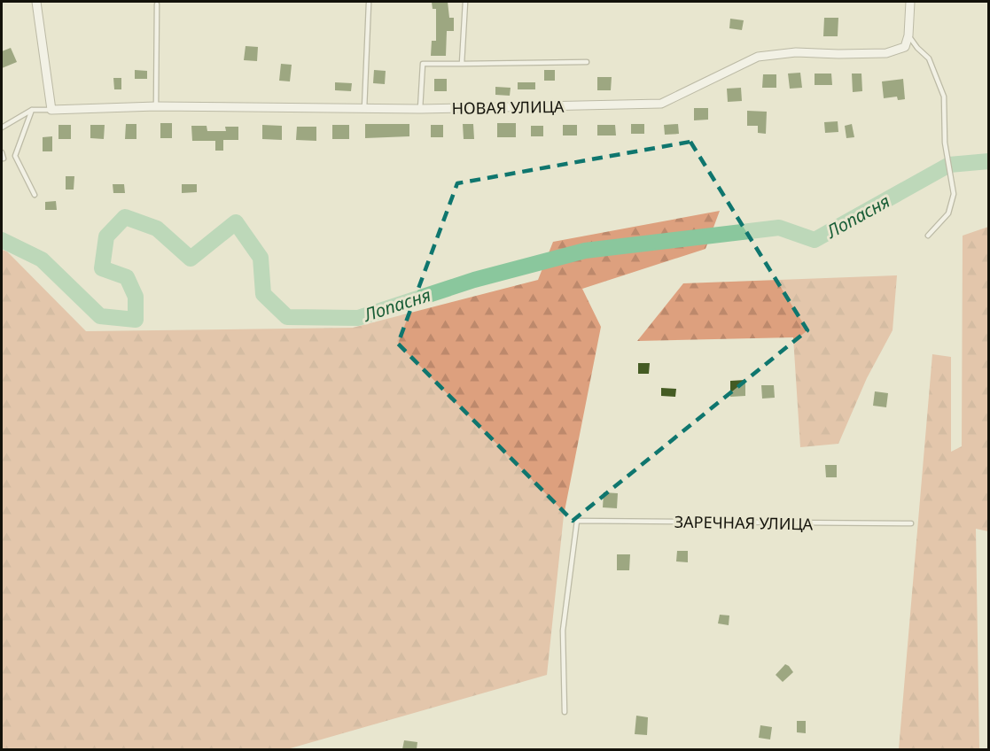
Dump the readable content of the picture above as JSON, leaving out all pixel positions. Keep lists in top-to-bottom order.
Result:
{
  "streets": {
    "street": ["НОВАЯ УЛИЦА"],
    "lane": ["ЗАРЕЧНАЯ УЛИЦА"]
  },
  "water": ["Лопасня"]
}
